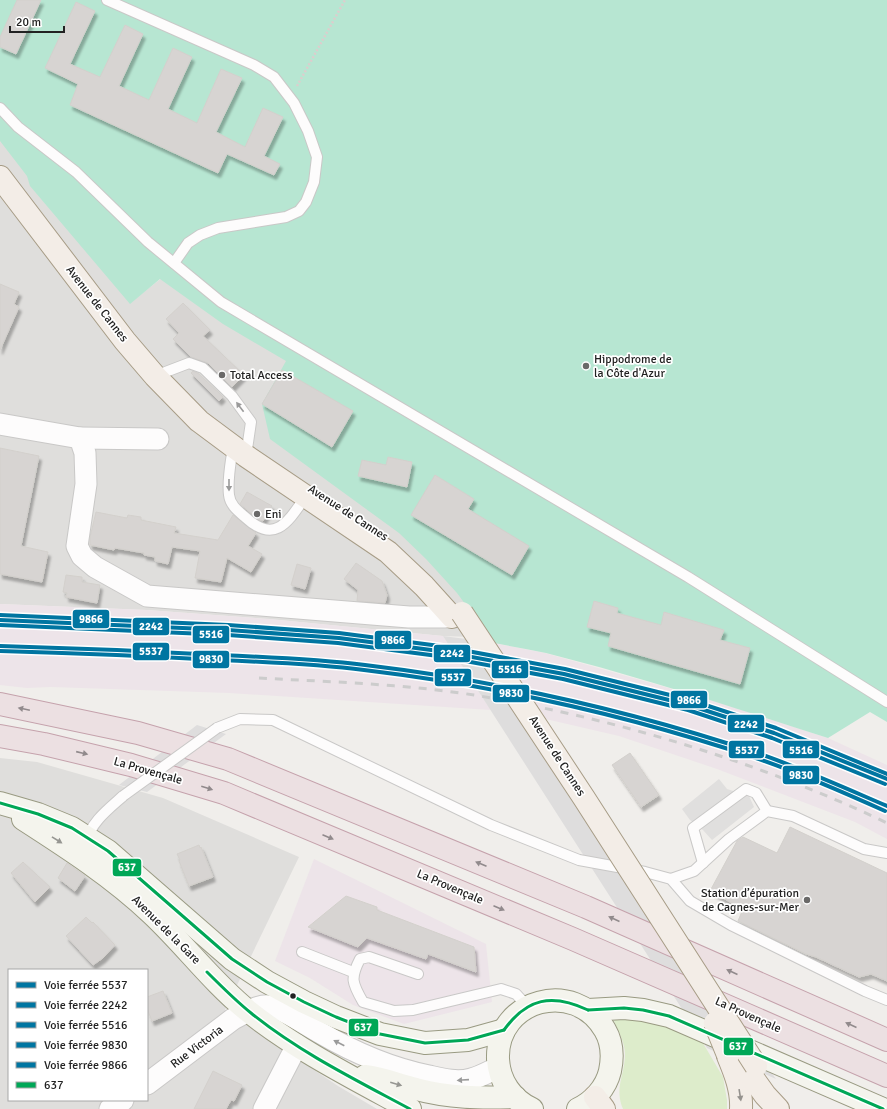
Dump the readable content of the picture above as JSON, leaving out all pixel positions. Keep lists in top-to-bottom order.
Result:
{
  "streets": {
    "highway": ["La Provençale"],
    "main road": ["Avenue de Cannes", "Avenue de la Gare"],
    "street": ["Rue Victoria"]
  },
  "crossings": [
    ["Avenue de la Gare", "Rue Victoria"]
  ],
  "one_way": ["Rue Victoria"],
  "places": [
    "Hippodrome de la Côte d'Azur",
    "Total Access",
    "Eni",
    "Station d’épuration de Cagnes-sur-Mer"
  ],
  "lines": [
    "rail line 9866",
    "rail line 2242",
    "rail line 5516",
    "rail line 5537",
    "rail line 9830",
    "transit line 637"
  ],
  "legend": [
    "Voie ferrée 5537",
    "Voie ferrée 2242",
    "Voie ferrée 5516",
    "Voie ferrée 9830",
    "Voie ferrée 9866",
    "637"
  ],
  "scale_bar": "20 m"
}
